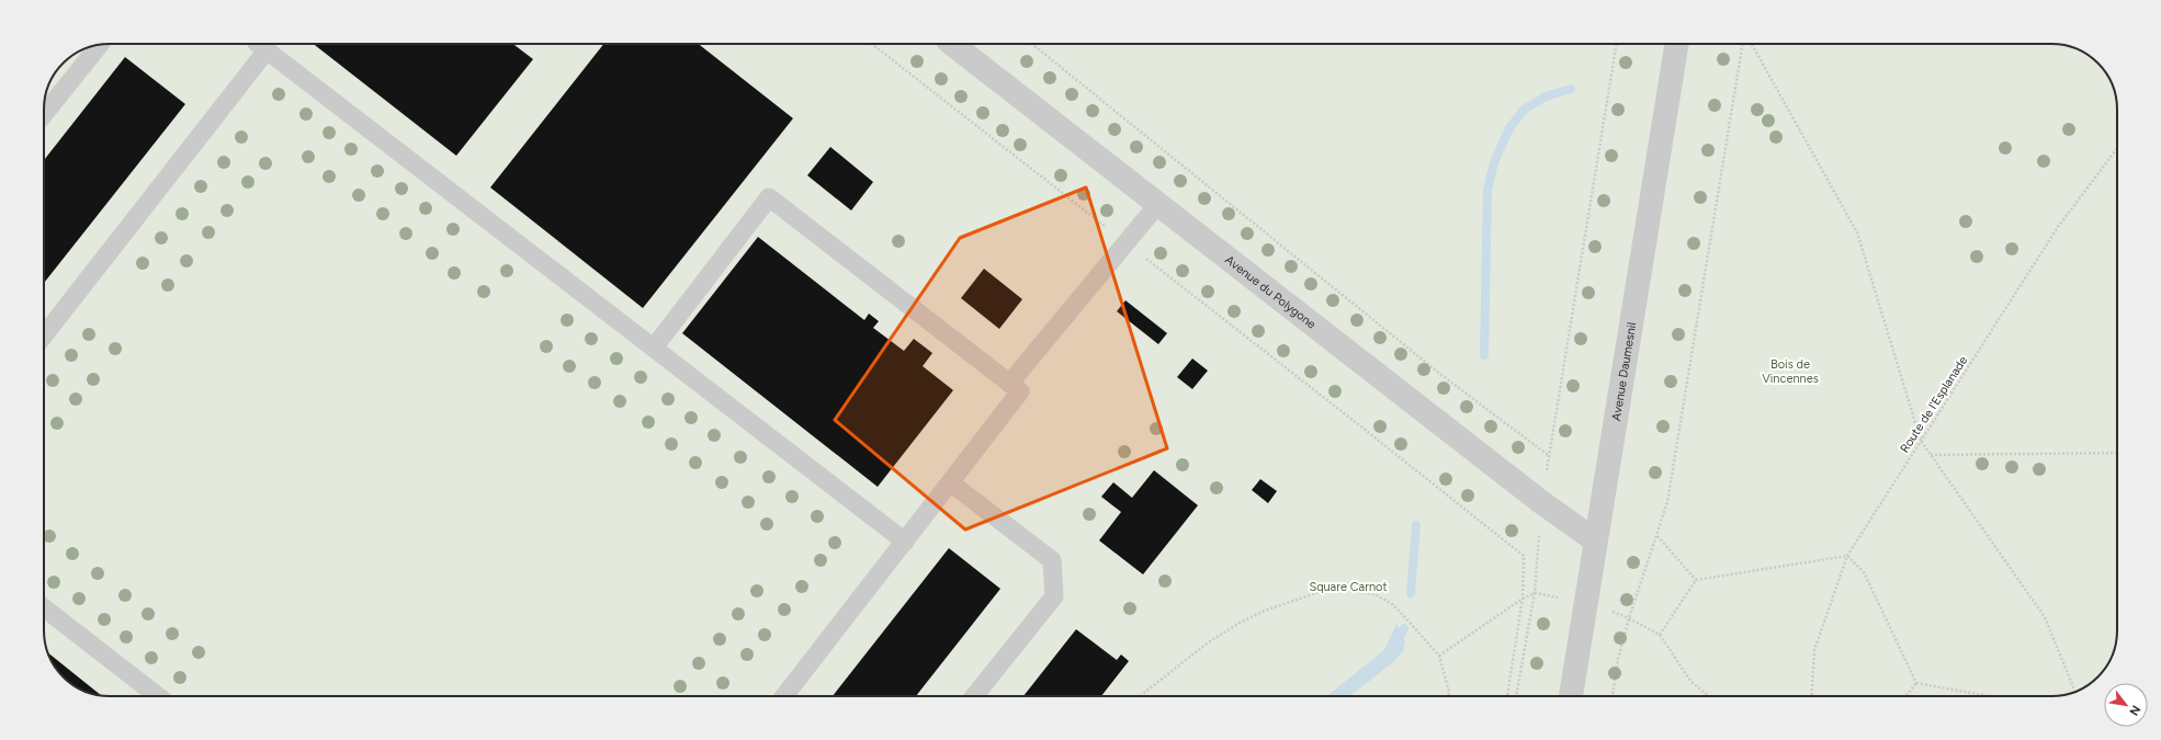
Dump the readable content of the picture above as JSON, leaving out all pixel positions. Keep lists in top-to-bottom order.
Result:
{
  "streets": {
    "street": ["Avenue du Polygone", "Avenue Daumesnil"],
    "path": ["Route de l'Esplanade"]
  },
  "crossings": [
    ["Avenue du Polygone", "Avenue Daumesnil"]
  ],
  "parks": ["Bois de Vincennes", "Square Carnot"],
  "north": "bottom right"
}
